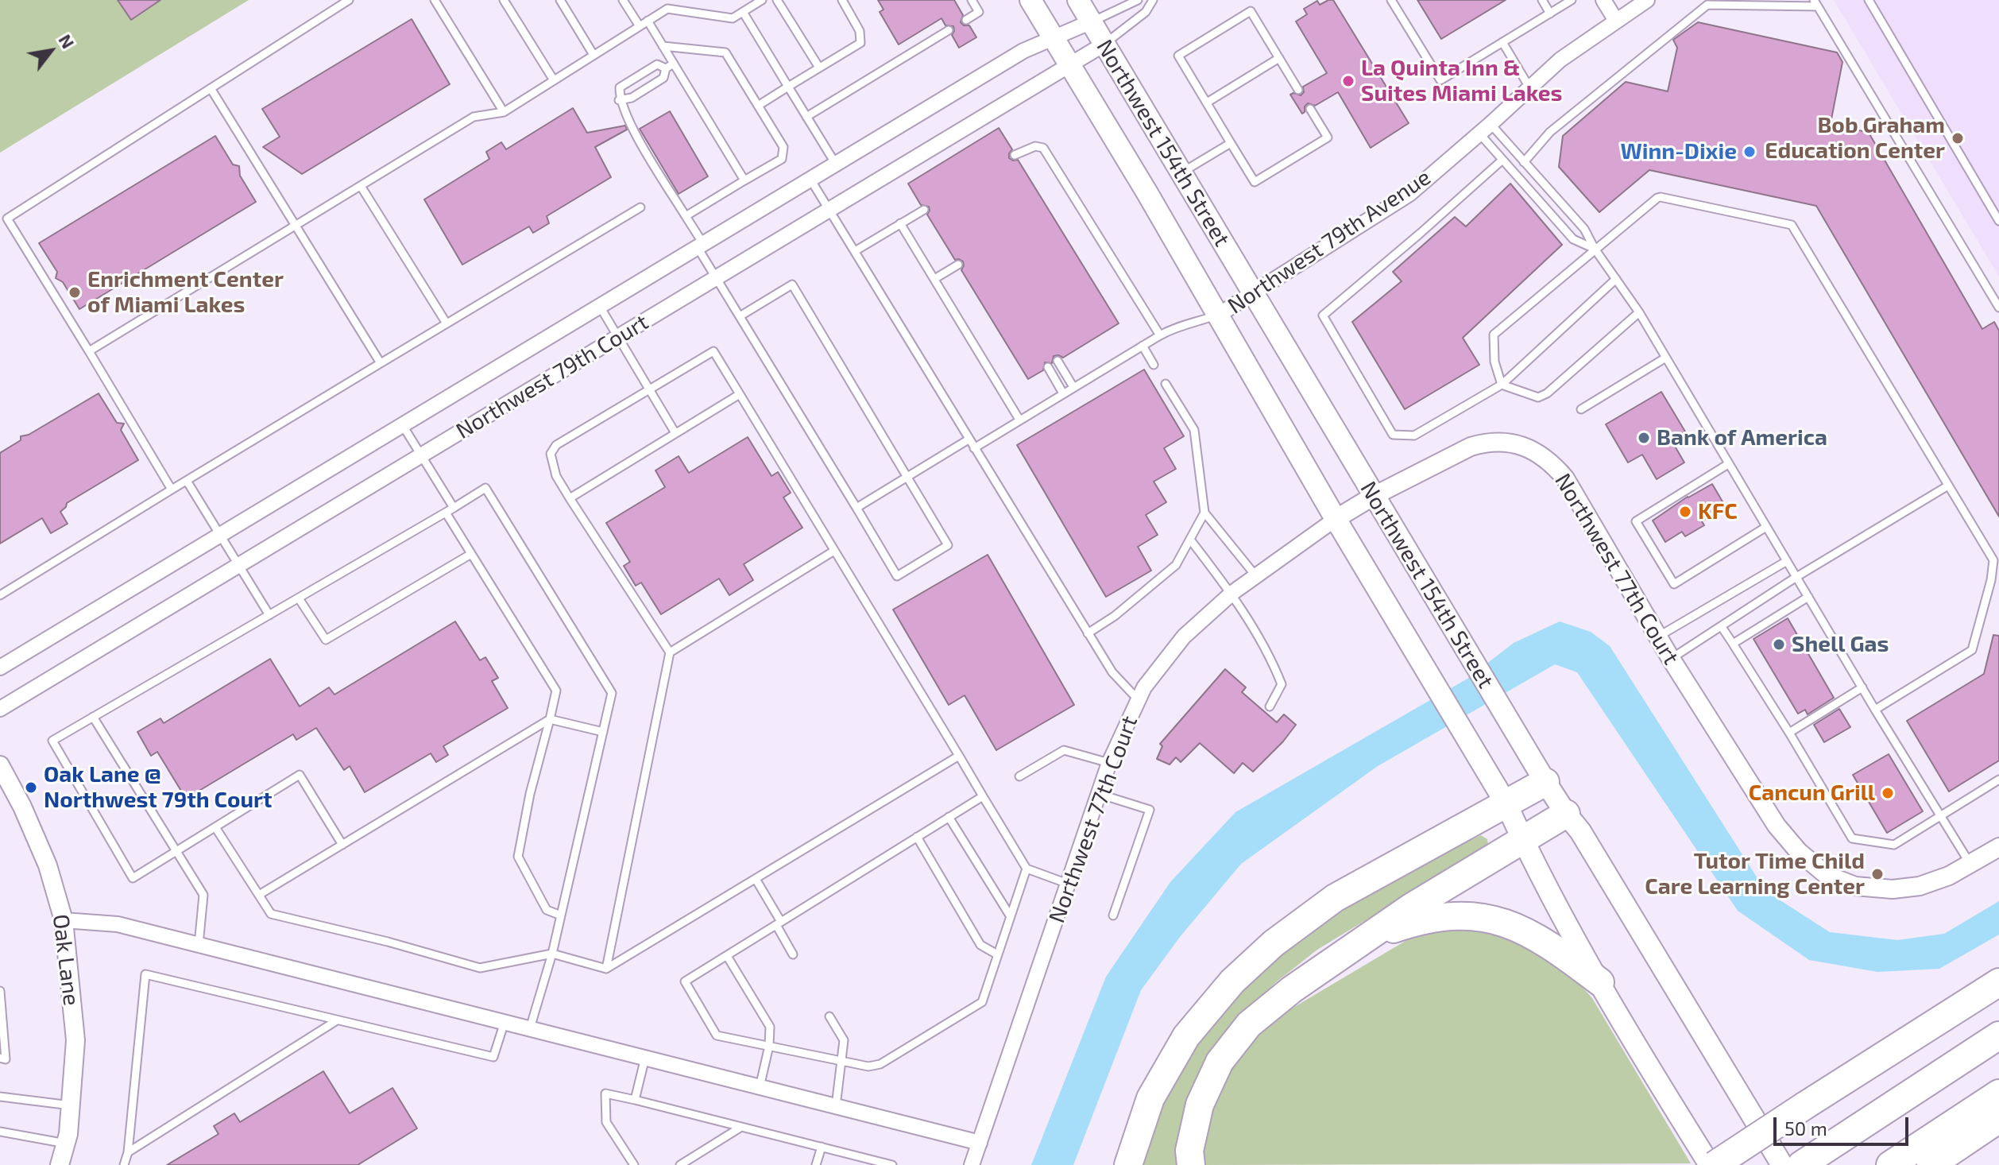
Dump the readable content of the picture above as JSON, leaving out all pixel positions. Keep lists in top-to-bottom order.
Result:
{
  "streets": {
    "main road": ["Northwest 154th Street"],
    "street": [
      "Northwest 79th Avenue",
      "Northwest 79th Court",
      "Northwest 77th Court",
      "Oak Lane"
    ]
  },
  "crossings": [
    ["Northwest 154th Street", "Northwest 79th Avenue"],
    ["Northwest 154th Street", "Northwest 79th Court"],
    ["Northwest 154th Street", "Northwest 77th Court"]
  ],
  "places": [
    "La Quinta Inn & Suites Miami Lakes",
    "Bob Graham Education Center",
    "Winn-Dixie",
    "Enrichment Center of Miami Lakes",
    "Bank of America",
    "KFC",
    "Shell Gas",
    "Oak Lane @ Northwest 79th Court",
    "Cancun Grill",
    "Tutor Time Child Care Learning Center"
  ],
  "scale_bar": "50 m",
  "north": "top right"
}
